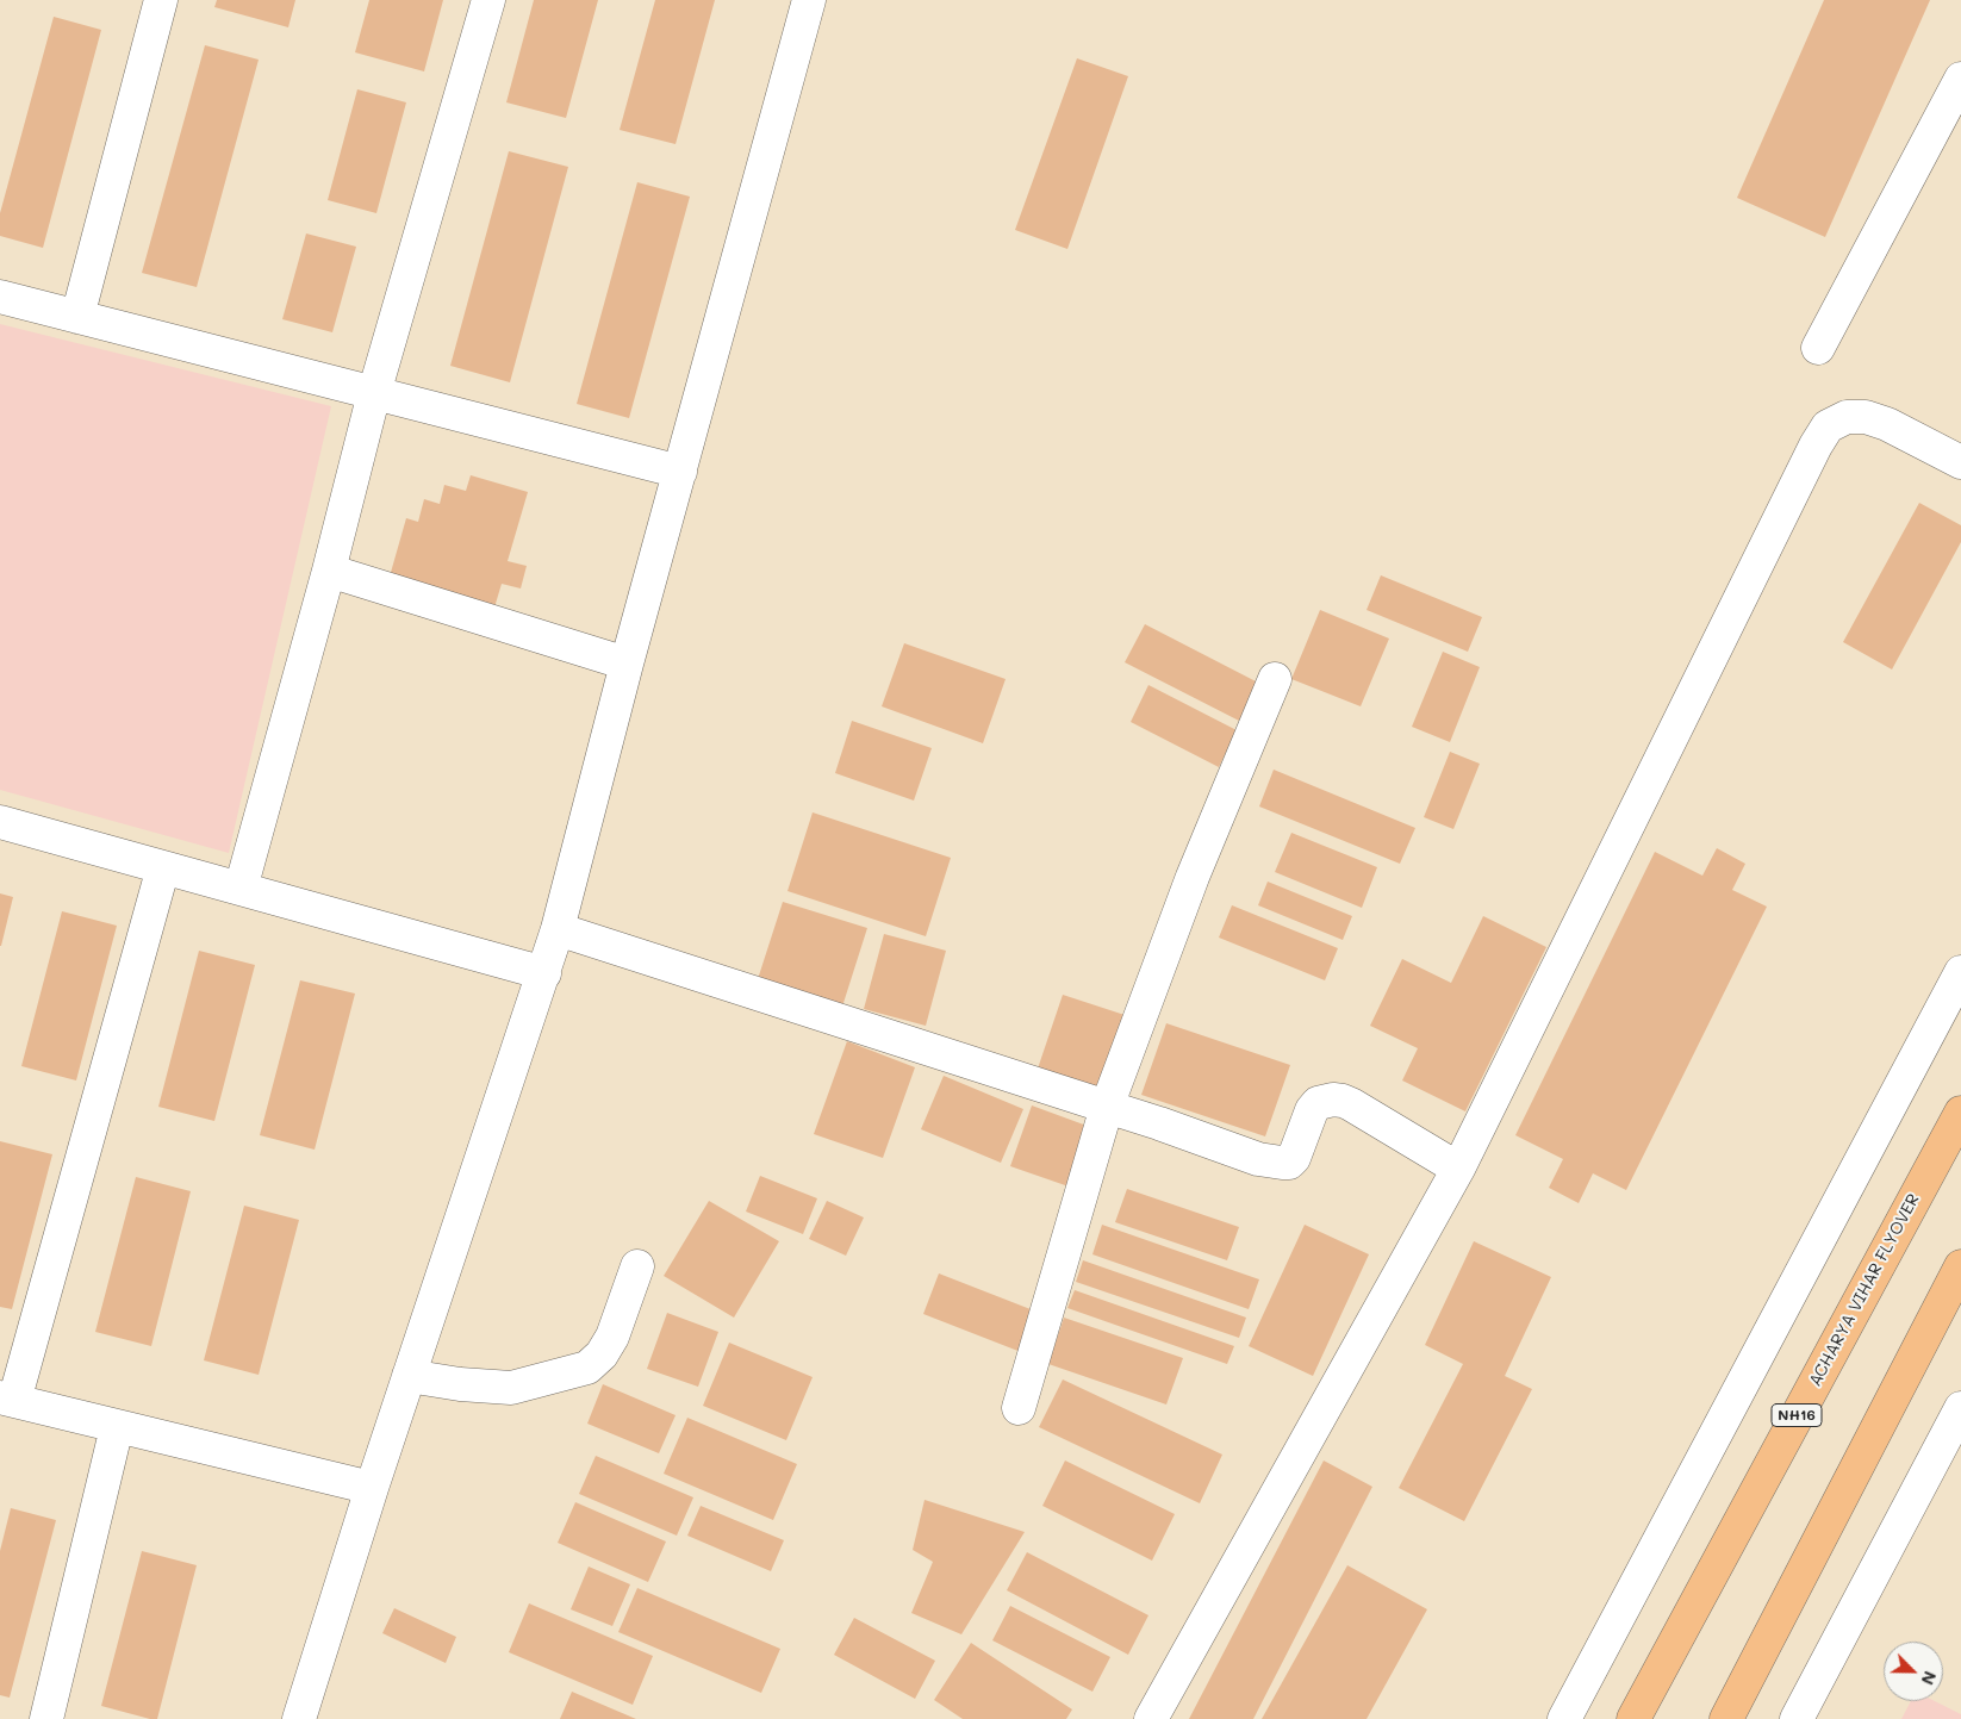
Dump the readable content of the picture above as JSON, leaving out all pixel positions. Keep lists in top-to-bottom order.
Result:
{
  "streets": {
    "highway": ["ACHARYA VIHAR FLYOVER", "NH16"]
  },
  "north": "bottom right"
}
